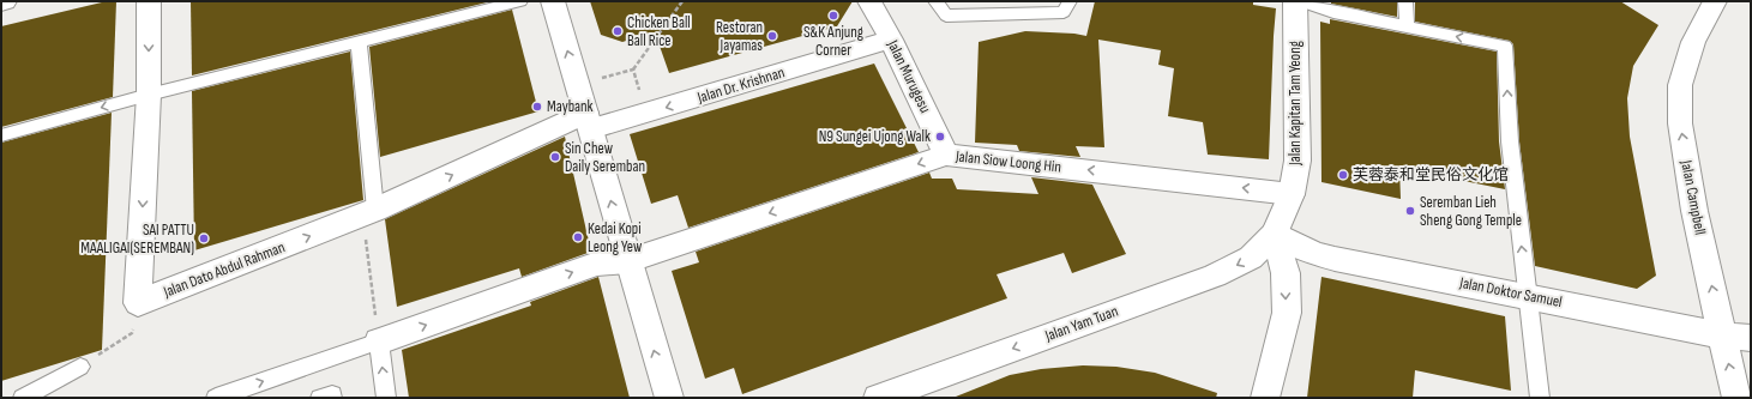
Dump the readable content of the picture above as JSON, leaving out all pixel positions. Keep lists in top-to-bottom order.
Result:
{
  "streets": {
    "main road": [
      "Jalan Murugesu",
      "Jalan Dr. Krishnan",
      "Jalan Kapitan Tam Yeong",
      "Jalan Siow Loong Hin",
      "Jalan Campbell",
      "Jalan Dato Abdul Rahman",
      "Jalan Doktor Samuel",
      "Jalan Yam Tuan"
    ]
  },
  "crossings": [
    ["Jalan Murugesu", "Jalan Dr. Krishnan"],
    ["Jalan Murugesu", "Jalan Siow Loong Hin"],
    ["Jalan Dr. Krishnan", "Jalan Dato Abdul Rahman"],
    ["Jalan Kapitan Tam Yeong", "Jalan Siow Loong Hin"],
    ["Jalan Kapitan Tam Yeong", "Jalan Doktor Samuel"],
    ["Jalan Kapitan Tam Yeong", "Jalan Yam Tuan"],
    ["Jalan Campbell", "Jalan Doktor Samuel"],
    ["Jalan Doktor Samuel", "Jalan Yam Tuan"]
  ],
  "one_way": ["Jalan Dr. Krishnan", "Jalan Campbell", "Jalan Yam Tuan"],
  "places": [
    "S&K Anjung Corner",
    "Chicken Ball Ball Rice",
    "Restoran Jayamas",
    "Maybank",
    "N9 Sungei Ujong Walk",
    "Sin Chew Daily Seremban",
    "芙蓉泰和堂民俗文化馆",
    "Seremban Lieh Sheng Gong Temple",
    "Kedai Kopi Leong Yew",
    "SAI PATTU MAALIGAI(SEREMBAN)"
  ]
}
